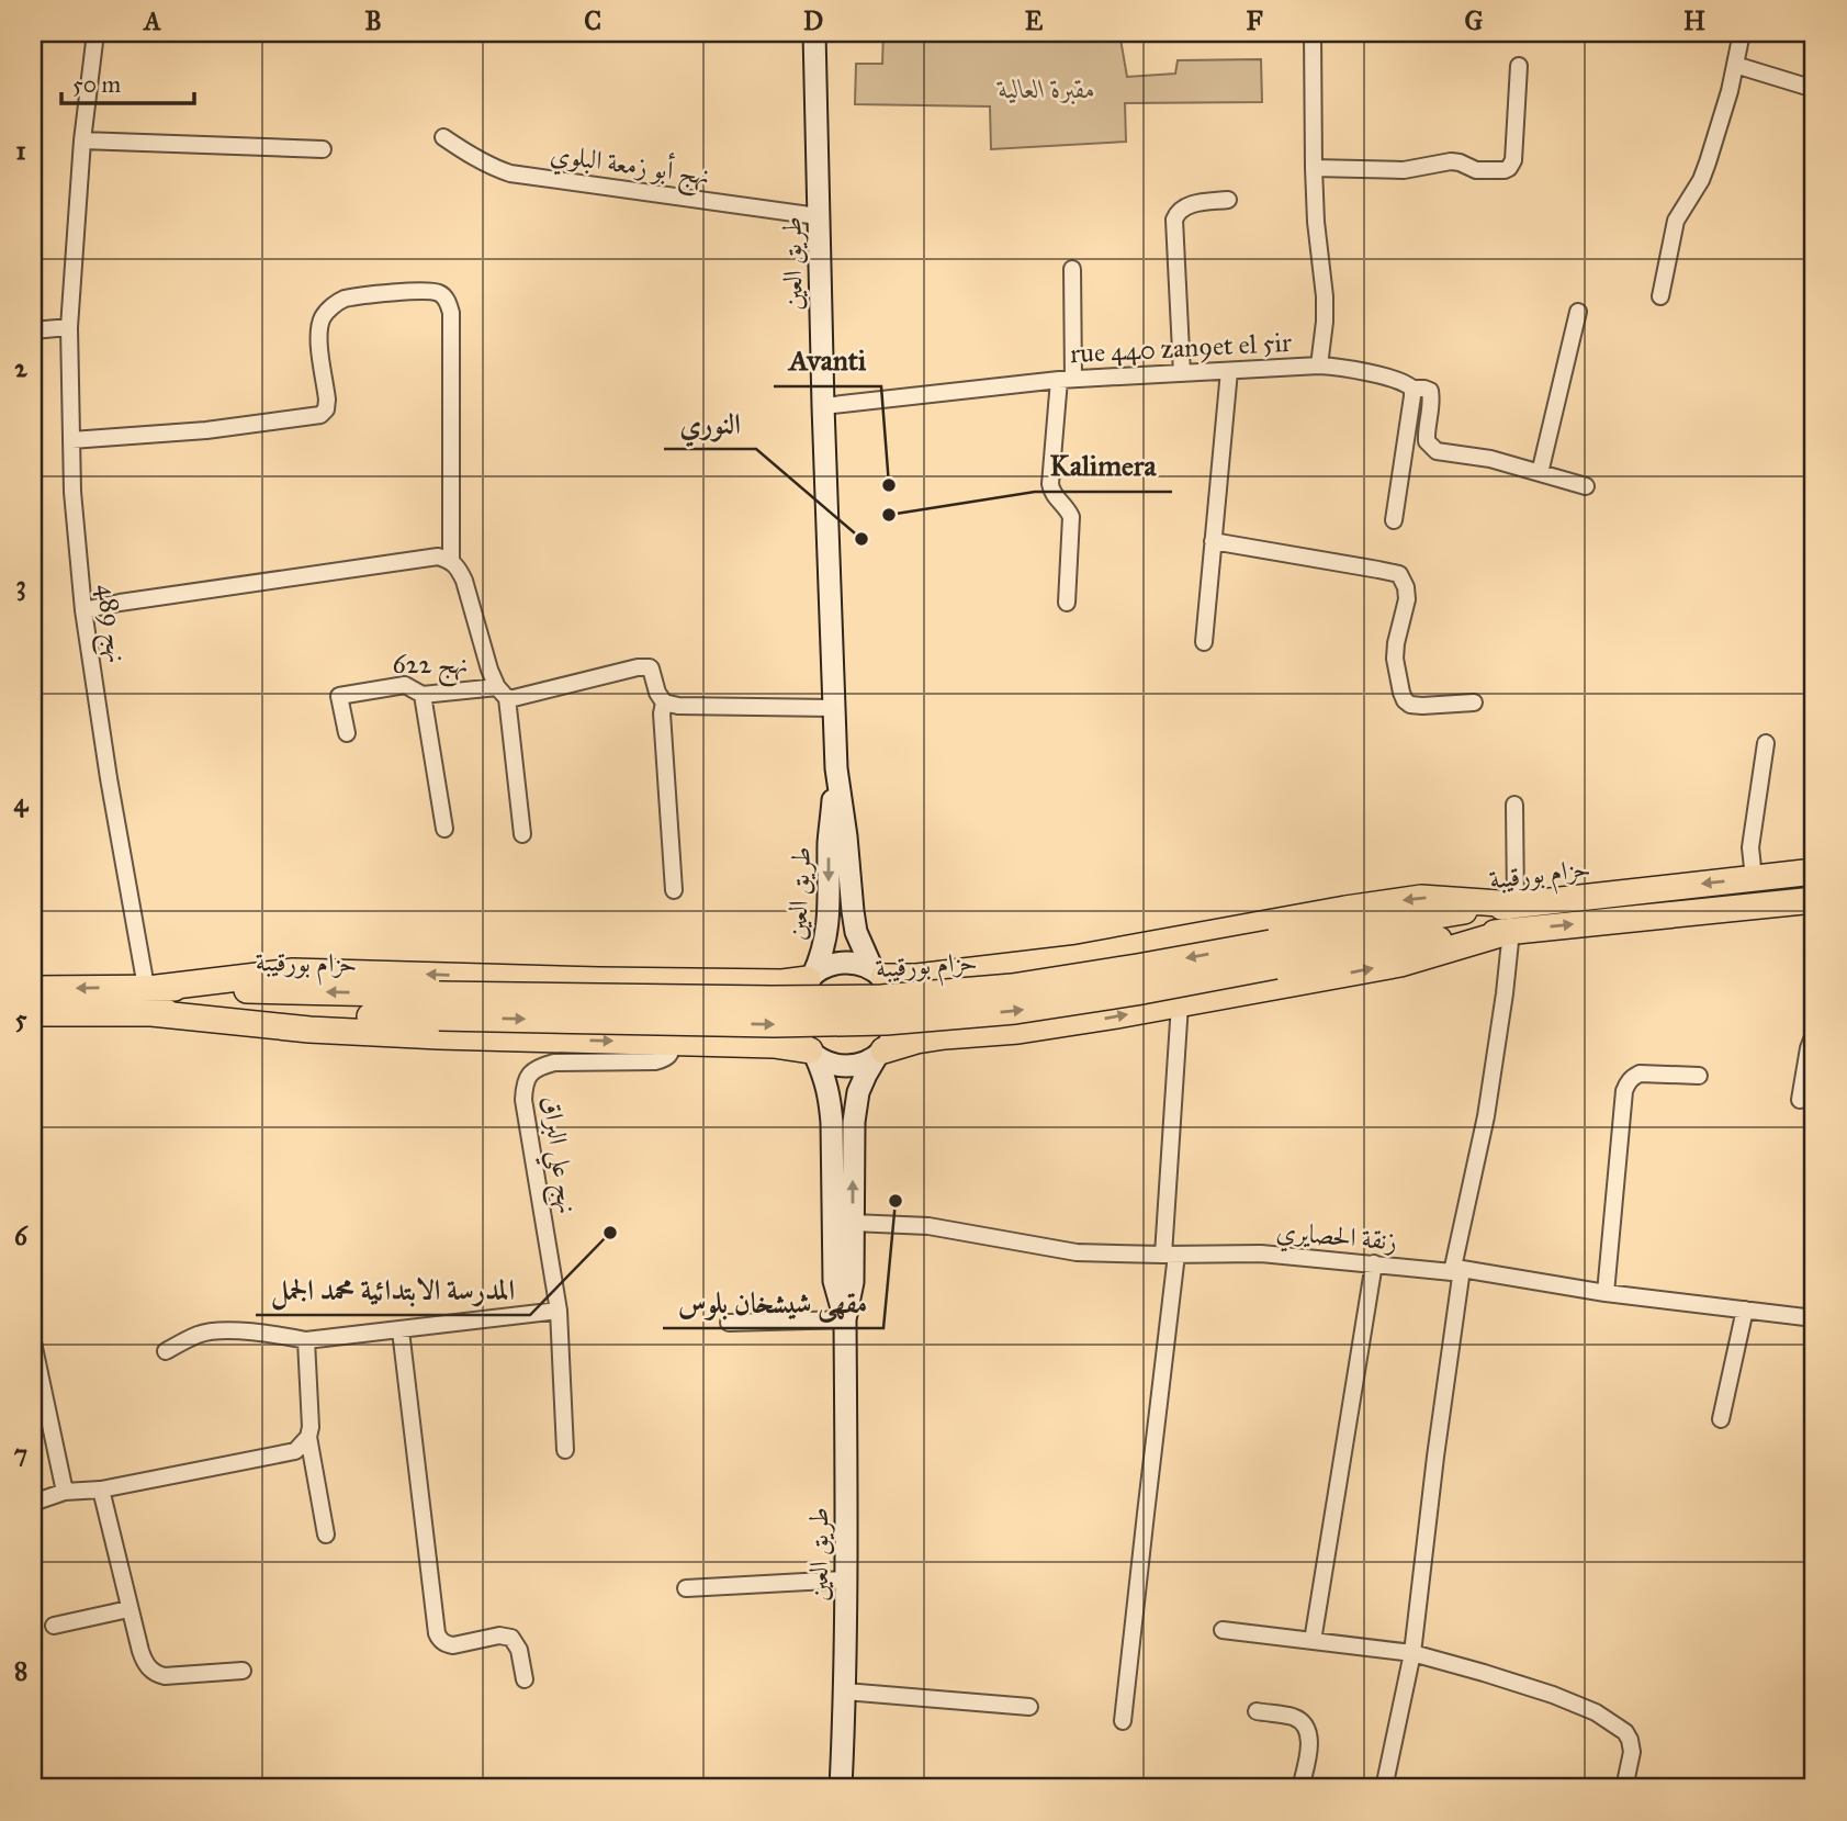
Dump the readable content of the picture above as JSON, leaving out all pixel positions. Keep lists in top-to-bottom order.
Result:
{
  "streets": {
    "highway": ["حزام بورقيبة"],
    "main road": ["طريق العين"],
    "street": [
      "نهج أبو زمعة البلوي",
      "rue 440 zan9et el 5ir",
      "نهج 489",
      "نهج 622",
      "نهج علي البراق",
      "زنقة الحصايري"
    ]
  },
  "crossings": [
    ["نهج أبو زمعة البلوي", "طريق العين"],
    ["طريق العين", "rue 440 zan9et el 5ir"],
    ["طريق العين", "زنقة الحصايري"],
    ["نهج 489", "حزام بورقيبة"]
  ],
  "parks": ["مقبرة العالية"],
  "places": [
    "Avanti",
    "Kalimera",
    "النوري",
    "مقهى شيشخان بلوس",
    "المدرسة الابتدائية محمد الجمل"
  ],
  "scale_bar": "50 m",
  "grid": {
    "columns": [
      "A",
      "B",
      "C",
      "D",
      "E",
      "F",
      "G",
      "H"
    ],
    "rows": [
      "1",
      "2",
      "3",
      "4",
      "5",
      "6",
      "7",
      "8"
    ]
  }
}
